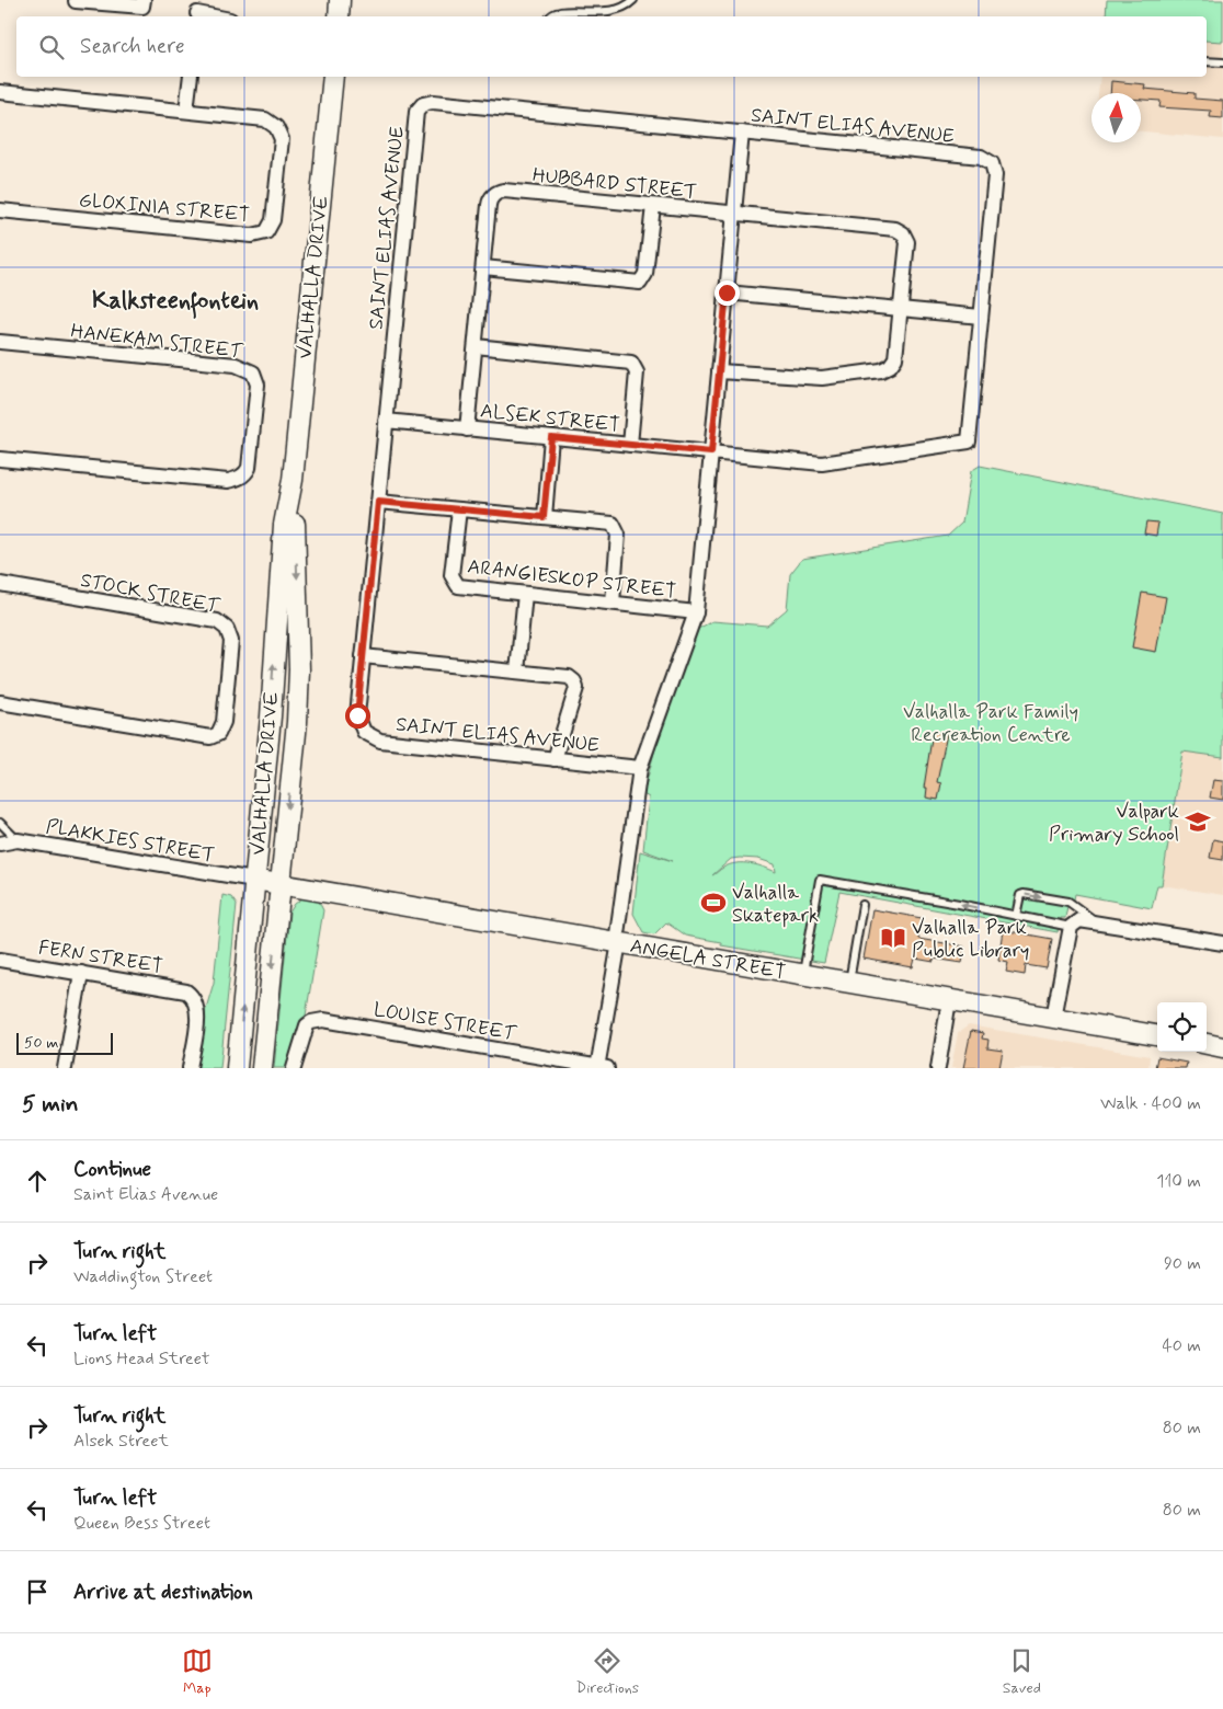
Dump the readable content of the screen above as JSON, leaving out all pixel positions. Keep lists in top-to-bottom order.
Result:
{
  "streets": {
    "main road": ["VALHALLA DRIVE", "ANGELA STREET"],
    "street": [
      "SAINT ELIAS AVENUE",
      "HUBBARD STREET",
      "GLOXINIA STREET",
      "HANEKAM STREET",
      "ALSEK STREET",
      "ARANGIESKOP STREET",
      "STOCK STREET",
      "PLAKKIES STREET",
      "FERN STREET",
      "LOUISE STREET"
    ]
  },
  "crossings": [
    ["SAINT ELIAS AVENUE", "ALSEK STREET"],
    ["VALHALLA DRIVE", "PLAKKIES STREET"],
    ["VALHALLA DRIVE", "ANGELA STREET"],
    ["PLAKKIES STREET", "ANGELA STREET"]
  ],
  "districts": ["Kalksteenfontein"],
  "parks": ["Valhalla Park Family Recreation Centre"],
  "places": {
    "school or university": ["Valpark Primary School"],
    "sports": ["Valhalla Skatepark"],
    "library": ["Valhalla Park Public Library"]
  },
  "scale_bar": "50 m",
  "north": "top",
  "page": {
    "search": "Search here",
    "scale": "50 m",
    "heading": ["5 min", "Walk · 400 m"],
    "list": [
      ["Continue", "Saint Elias Avenue", "110 m"],
      ["Turn right", "Waddington Street", "90 m"],
      ["Turn left", "Lions Head Street", "40 m"],
      ["Turn right", "Alsek Street", "80 m"],
      ["Turn left", "Queen Bess Street", "80 m"],
      "Arrive at destination"
    ],
    "nav": ["Map", "Directions", "Saved"]
  }
}
